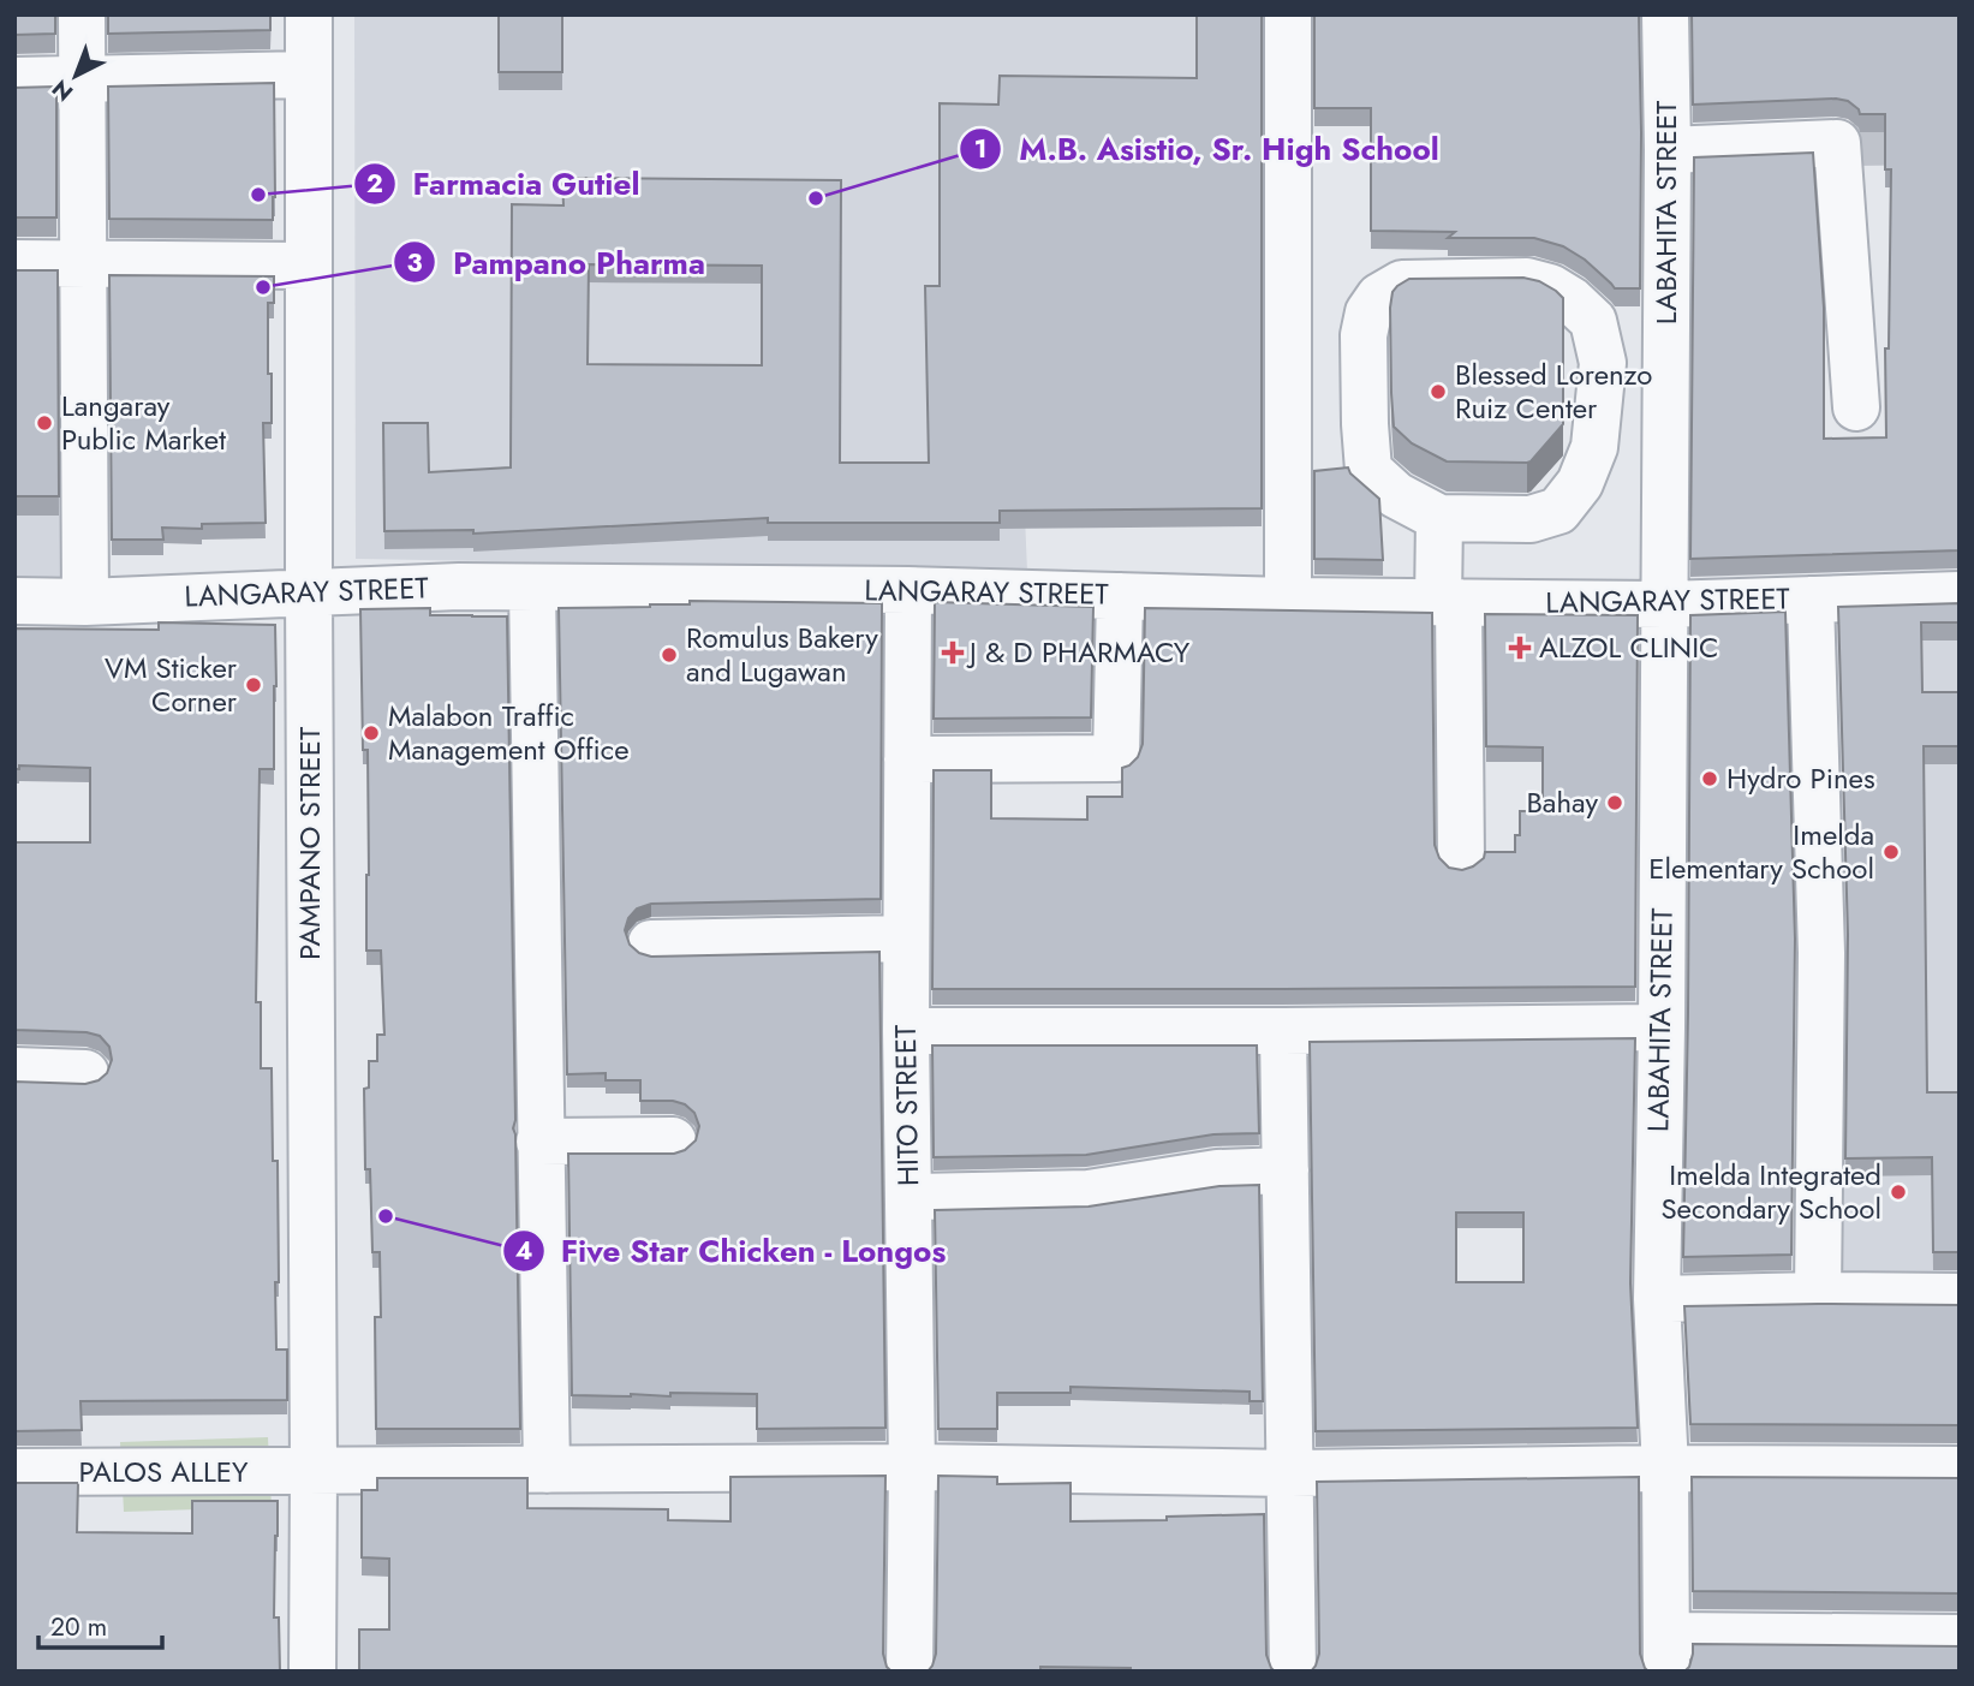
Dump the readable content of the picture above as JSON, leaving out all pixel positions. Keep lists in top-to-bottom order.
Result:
{
  "streets": {
    "street": [
      "LABAHITA STREET",
      "LANGARAY STREET",
      "PAMPANO STREET",
      "HITO STREET",
      "PALOS ALLEY"
    ]
  },
  "crossings": [
    ["LABAHITA STREET", "LANGARAY STREET"],
    ["LABAHITA STREET", "PALOS ALLEY"],
    ["LANGARAY STREET", "PAMPANO STREET"],
    ["LANGARAY STREET", "HITO STREET"],
    ["PAMPANO STREET", "PALOS ALLEY"],
    ["HITO STREET", "PALOS ALLEY"]
  ],
  "places": {
    "other": [
      "Farmacia Gutiel",
      "M.B. Asistio, Sr. High School",
      "Pampano Pharma",
      "Blessed Lorenzo Ruiz Center",
      "Langaray Public Market",
      "Romulus Bakery and Lugawan",
      "VM Sticker Corner",
      "Malabon Traffic Management Office",
      "Hydro Pines",
      "Bahay",
      "Imelda Elementary School",
      "Imelda Integrated Secondary School",
      "Five Star Chicken - Longos"
    ],
    "health": ["ALZOL CLINIC", "J & D PHARMACY"]
  },
  "scale_bar": "20 m",
  "north": "bottom left"
}
